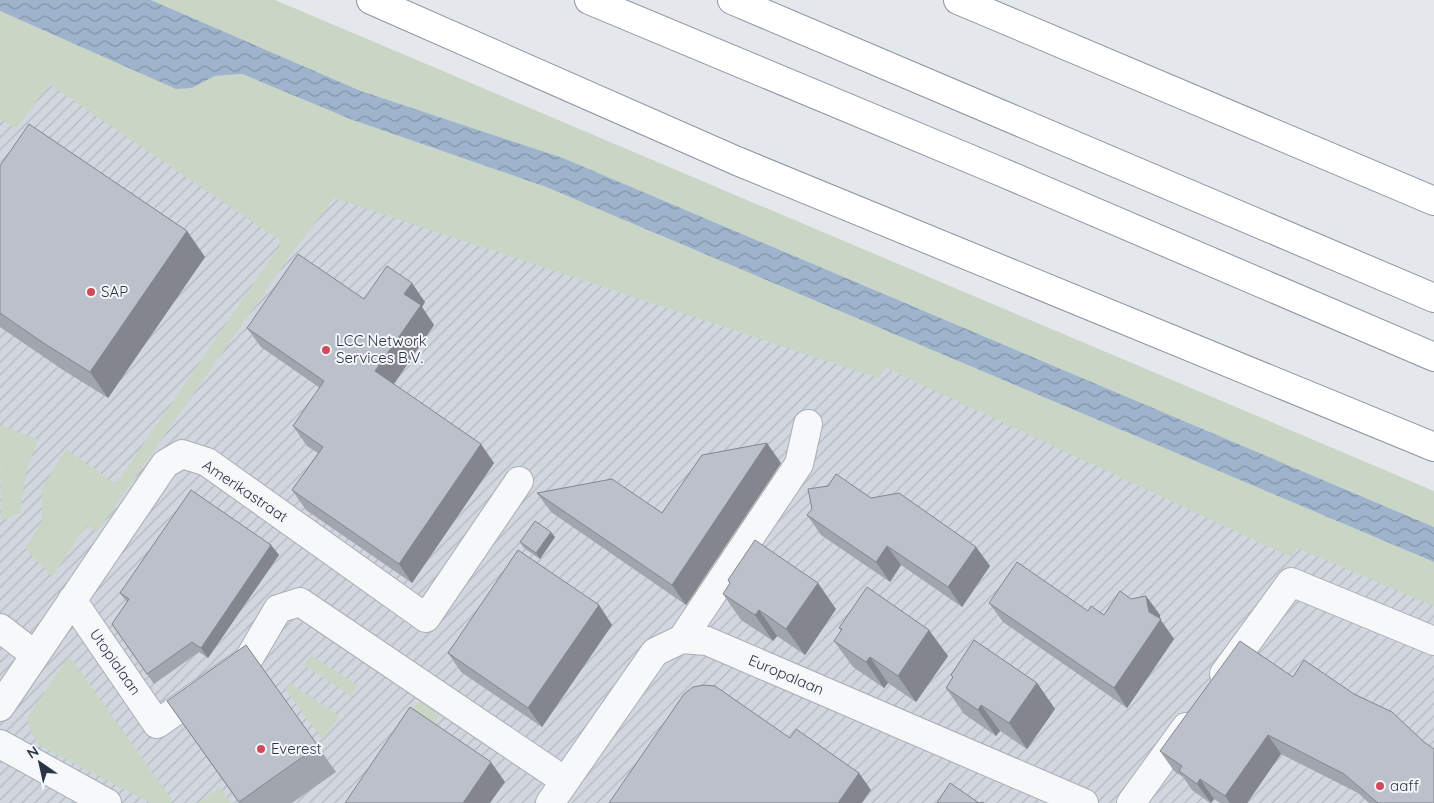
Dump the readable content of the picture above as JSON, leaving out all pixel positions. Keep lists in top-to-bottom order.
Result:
{
  "streets": {
    "street": ["Amerikastraat", "Utopialaan", "Europalaan"]
  },
  "crossings": [
    ["Amerikastraat", "Utopialaan"]
  ],
  "places": [
    "SAP",
    "LCC Network Services B.V.",
    "Everest",
    "aaff"
  ],
  "north": "top left"
}
